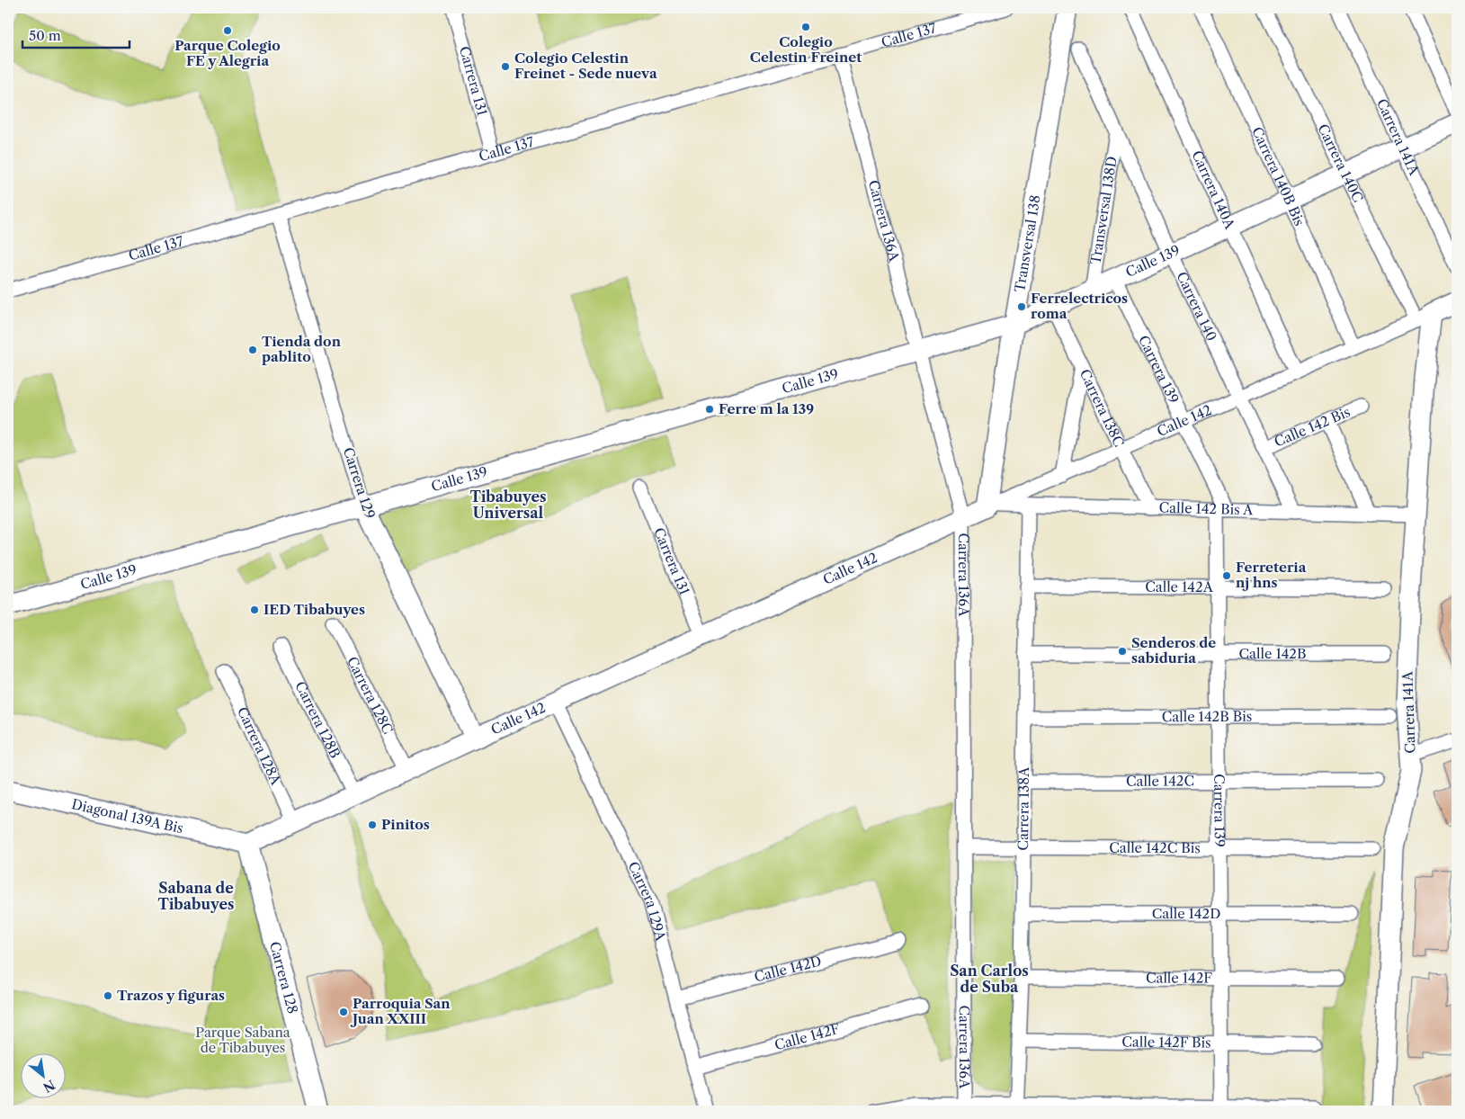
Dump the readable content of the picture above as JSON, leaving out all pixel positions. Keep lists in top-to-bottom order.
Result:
{
  "streets": {
    "street": [
      "Calle 137",
      "Carrera 131",
      "Carrera 141A",
      "Carrera 140C",
      "Carrera 140B Bis",
      "Carrera 140A",
      "Transversal 138D",
      "Carrera 136A",
      "Transversal 138",
      "Calle 139",
      "Carrera 140",
      "Carrera 139",
      "Carrera 138C",
      "Calle 142",
      "Calle 142 Bis",
      "Carrera 129",
      "Calle 142 Bis A",
      "Calle 142A",
      "Calle 142B",
      "Carrera 128C",
      "Calle 142B Bis",
      "Carrera 128B",
      "Carrera 128A",
      "Calle 142C",
      "Carrera 138A",
      "Diagonal 139A Bis",
      "Calle 142C Bis",
      "Carrera 129A",
      "Calle 142D",
      "Carrera 128",
      "Calle 142F",
      "Calle 142F Bis"
    ]
  },
  "crossings": [
    ["Calle 137", "Carrera 131"],
    ["Calle 137", "Carrera 136A"],
    ["Calle 137", "Carrera 129"],
    ["Carrera 131", "Calle 142"],
    ["Carrera 141A", "Carrera 140C"],
    ["Carrera 141A", "Calle 139"],
    ["Carrera 141A", "Calle 142"],
    ["Carrera 141A", "Calle 142 Bis A"],
    ["Carrera 140C", "Calle 139"],
    ["Carrera 140C", "Calle 142"],
    ["Carrera 140B Bis", "Calle 139"],
    ["Carrera 140B Bis", "Calle 142"],
    ["Carrera 140A", "Calle 139"],
    ["Carrera 140A", "Calle 142"],
    ["Transversal 138D", "Calle 139"],
    ["Transversal 138D", "Carrera 140"],
    ["Carrera 136A", "Calle 139"],
    ["Carrera 136A", "Calle 142"],
    ["Carrera 136A", "Calle 142C Bis"],
    ["Transversal 138", "Calle 139"],
    ["Transversal 138", "Calle 142"],
    ["Transversal 138", "Calle 142 Bis A"],
    ["Calle 139", "Carrera 140"],
    ["Calle 139", "Carrera 139"],
    ["Calle 139", "Carrera 138C"],
    ["Calle 139", "Carrera 129"],
    ["Carrera 140", "Calle 142"],
    ["Carrera 140", "Calle 142 Bis"],
    ["Carrera 140", "Calle 142 Bis A"],
    ["Carrera 139", "Calle 142"],
    ["Carrera 139", "Calle 142 Bis A"],
    ["Carrera 139", "Calle 142A"],
    ["Carrera 139", "Calle 142B"],
    ["Carrera 139", "Calle 142B Bis"],
    ["Carrera 139", "Calle 142C"],
    ["Carrera 139", "Calle 142C Bis"],
    ["Carrera 139", "Calle 142D"],
    ["Carrera 139", "Calle 142F"],
    ["Carrera 139", "Calle 142F Bis"],
    ["Carrera 138C", "Calle 142"],
    ["Carrera 138C", "Calle 142 Bis A"],
    ["Calle 142", "Carrera 129"],
    ["Calle 142", "Calle 142 Bis A"],
    ["Calle 142", "Carrera 128C"],
    ["Calle 142", "Carrera 128B"],
    ["Calle 142", "Carrera 128A"],
    ["Calle 142", "Diagonal 139A Bis"],
    ["Calle 142", "Carrera 129A"],
    ["Calle 142", "Carrera 128"],
    ["Calle 142 Bis A", "Carrera 138A"],
    ["Calle 142A", "Carrera 138A"],
    ["Calle 142B", "Carrera 138A"],
    ["Calle 142B Bis", "Carrera 138A"],
    ["Calle 142C", "Carrera 138A"],
    ["Carrera 138A", "Calle 142C Bis"],
    ["Carrera 138A", "Calle 142D"],
    ["Carrera 138A", "Calle 142F"],
    ["Carrera 138A", "Calle 142F Bis"],
    ["Diagonal 139A Bis", "Carrera 128"],
    ["Carrera 129A", "Calle 142D"],
    ["Carrera 129A", "Calle 142F"]
  ],
  "districts": ["Tibabuyes Universal", "Sabana de Tibabuyes", "San Carlos de Suba"],
  "parks": ["Parque Sabana de Tibabuyes"],
  "places": [
    "Colegio Celestin Freinet",
    "Parque Colegio FE y Alegria",
    "Colegio Celestin Freinet - Sede nueva",
    "Ferrelectricos roma",
    "Tienda don pablito",
    "Ferre m la 139",
    "Ferreteria nj hns",
    "IED Tibabuyes",
    "Senderos de sabiduria",
    "Pinitos",
    "Trazos y figuras",
    "Parroquia San Juan XXIII"
  ],
  "scale_bar": "50 m",
  "north": "bottom right"
}
